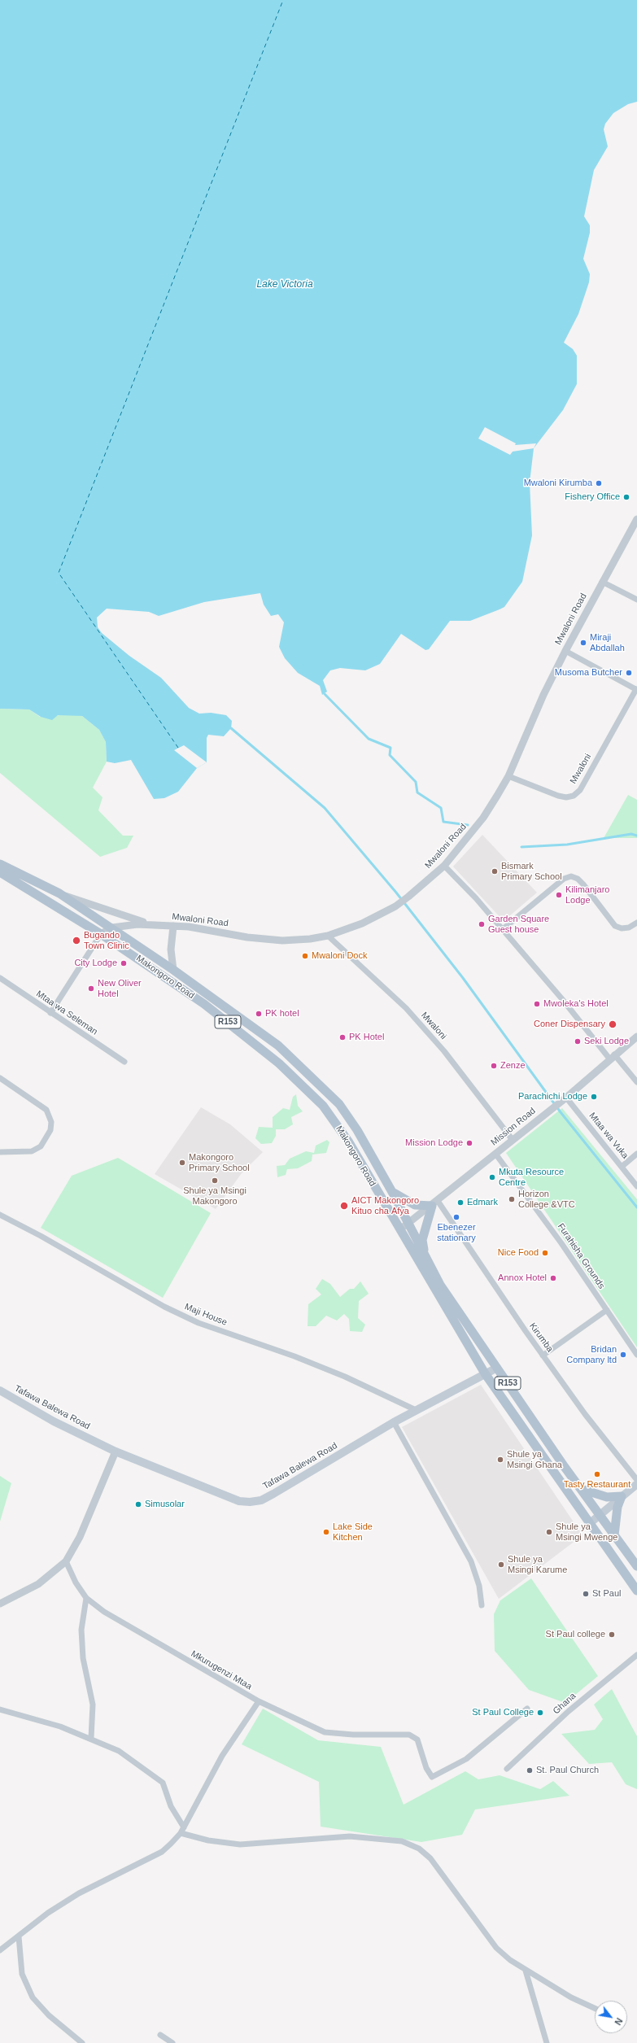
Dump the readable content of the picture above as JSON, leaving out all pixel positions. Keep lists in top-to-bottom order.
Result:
{
  "streets": {
    "main road": ["Makongoro Road", "R153", "Tafawa Balewa Road"],
    "street": [
      "Mwaloni Road",
      "Mwaloni",
      "Mtaa wa Seleman",
      "Mission Road",
      "Mtaa wa Vuka",
      "Furahisha Grounds",
      "Maji House",
      "Kirumba",
      "Mkurugenzi Mtaa",
      "Ghana"
    ]
  },
  "crossings": [
    ["Mwaloni Road", "Mwaloni"],
    ["Mwaloni Road", "Makongoro Road"],
    ["Mwaloni", "Mission Road"],
    ["Makongoro Road", "Mission Road"],
    ["Makongoro Road", "Tafawa Balewa Road"],
    ["Mission Road", "Mtaa wa Vuka"],
    ["Mission Road", "Furahisha Grounds"],
    ["Mission Road", "Kirumba"],
    ["Maji House", "Tafawa Balewa Road"]
  ],
  "water": ["Lake Victoria"],
  "places": [
    "Mwaloni Kirumba",
    "Fishery Office",
    "Miraji Abdallah",
    "Musoma Butcher",
    "Bismark Primary School",
    "Kilimanjaro Lodge",
    "Garden Square Guest house",
    "Bugando Town Clinic",
    "Mwaloni Dock",
    "City Lodge",
    "New Oliver Hotel",
    "Mwoleka's Hotel",
    "PK hotel",
    "Coner Dispensary",
    "PK Hotel",
    "Seki Lodge",
    "Zenze",
    "Parachichi Lodge",
    "Mission Lodge",
    "Makongoro Primary School",
    "Mkuta Resource Centre",
    "Shule ya Msingi Makongoro",
    "Horizon College &VTC",
    "Edmark",
    "AICT Makongoro Kituo cha Afya",
    "Ebenezer stationary",
    "Nice Food",
    "Annox Hotel",
    "Bridan Company ltd",
    "Shule ya Msingi Ghana",
    "Tasty Restaurant",
    "Simusolar",
    "Lake Side Kitchen",
    "Shule ya Msingi Mwenge",
    "Shule ya Msingi Karume",
    "St Paul",
    "St Paul college",
    "St Paul College",
    "St. Paul Church"
  ],
  "north": "bottom right"
}
